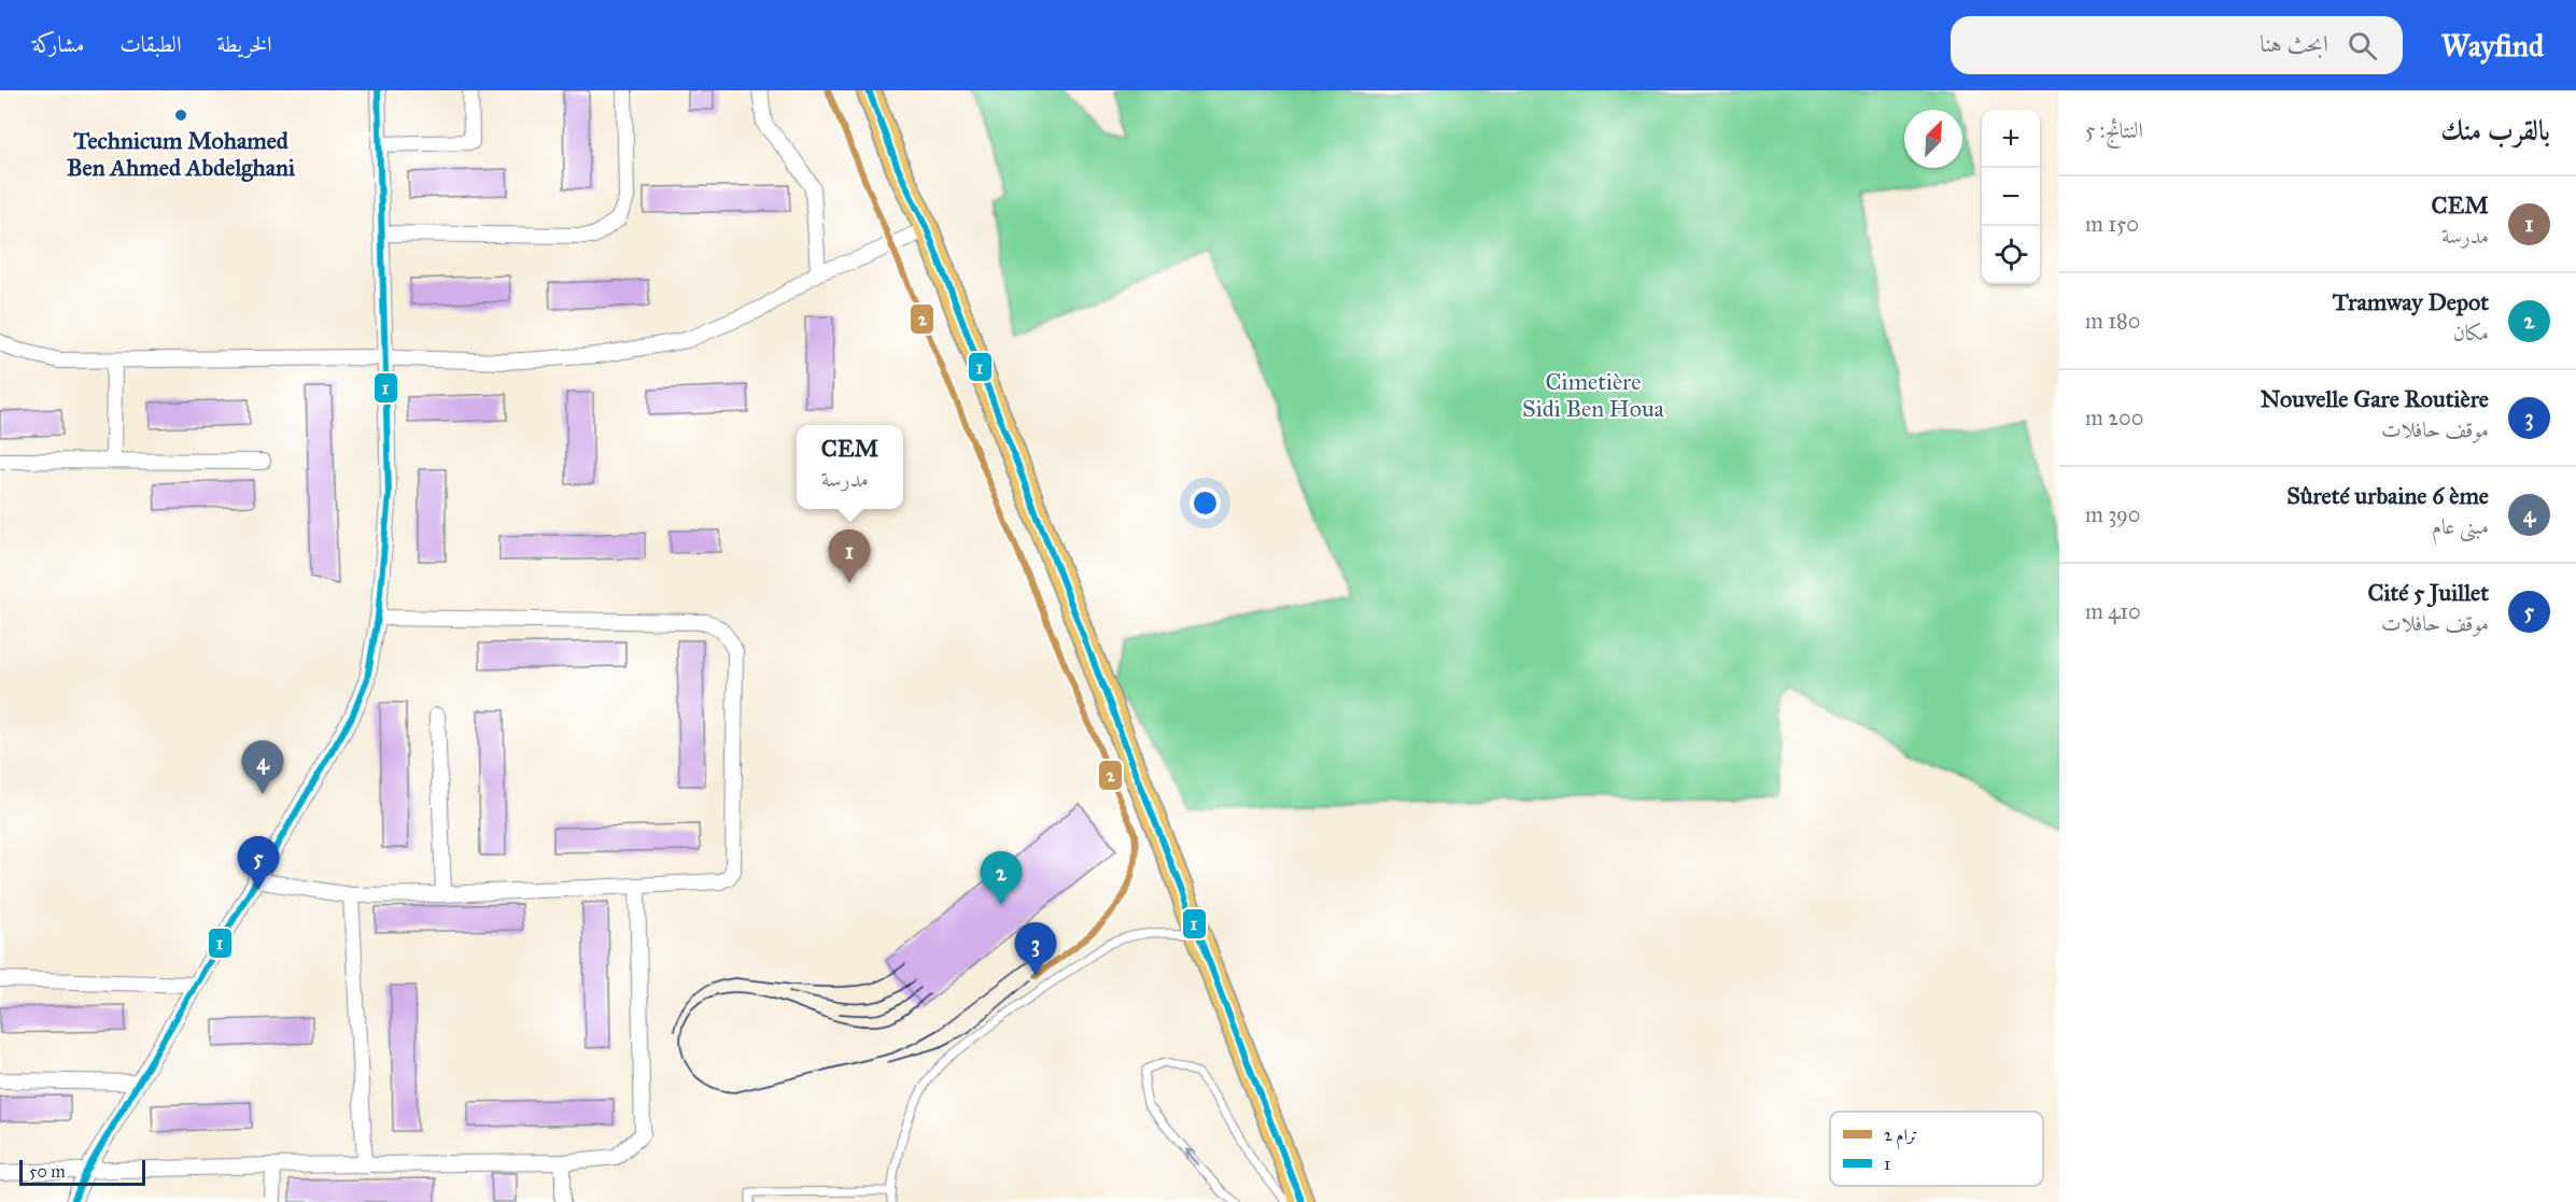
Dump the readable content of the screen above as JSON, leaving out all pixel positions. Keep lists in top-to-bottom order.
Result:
{
  "parks": ["Cimetière Sidi Ben Houa"],
  "places": ["Technicum Mohamed Ben Ahmed Abdelghani"],
  "lines": ["tram line 2", "transit line 1"],
  "legend": ["ترام 2", "1"],
  "scale_bar": "50 m",
  "north": "top right",
  "page": {
    "header": "Wayfind",
    "search": "ابحث هنا",
    "nav": ["الخريطة", "الطبقات", "مشاركة"],
    "heading": ["بالقرب منك", "النتائج: 5"],
    "map_buttons": ["+", "−"],
    "list": [
      {
        "mark": "1",
        "name": "CEM",
        "note": "مدرسة",
        "value": "150 m"
      },
      {
        "mark": "2",
        "name": "Tramway Depot",
        "note": "مكان",
        "value": "180 m"
      },
      {
        "mark": "3",
        "name": "Nouvelle Gare Routière",
        "note": "موقف حافلات",
        "value": "200 m"
      },
      {
        "mark": "4",
        "name": "Sûreté urbaine 6 ème",
        "note": "مبنى عام",
        "value": "390 m"
      },
      {
        "mark": "5",
        "name": "Cité 5 Juillet",
        "note": "موقف حافلات",
        "value": "410 m"
      }
    ],
    "popup": ["CEM", "مدرسة"],
    "pins": [
      "1",
      "4",
      "5",
      "2",
      "3"
    ],
    "scale": "50 m"
  }
}
